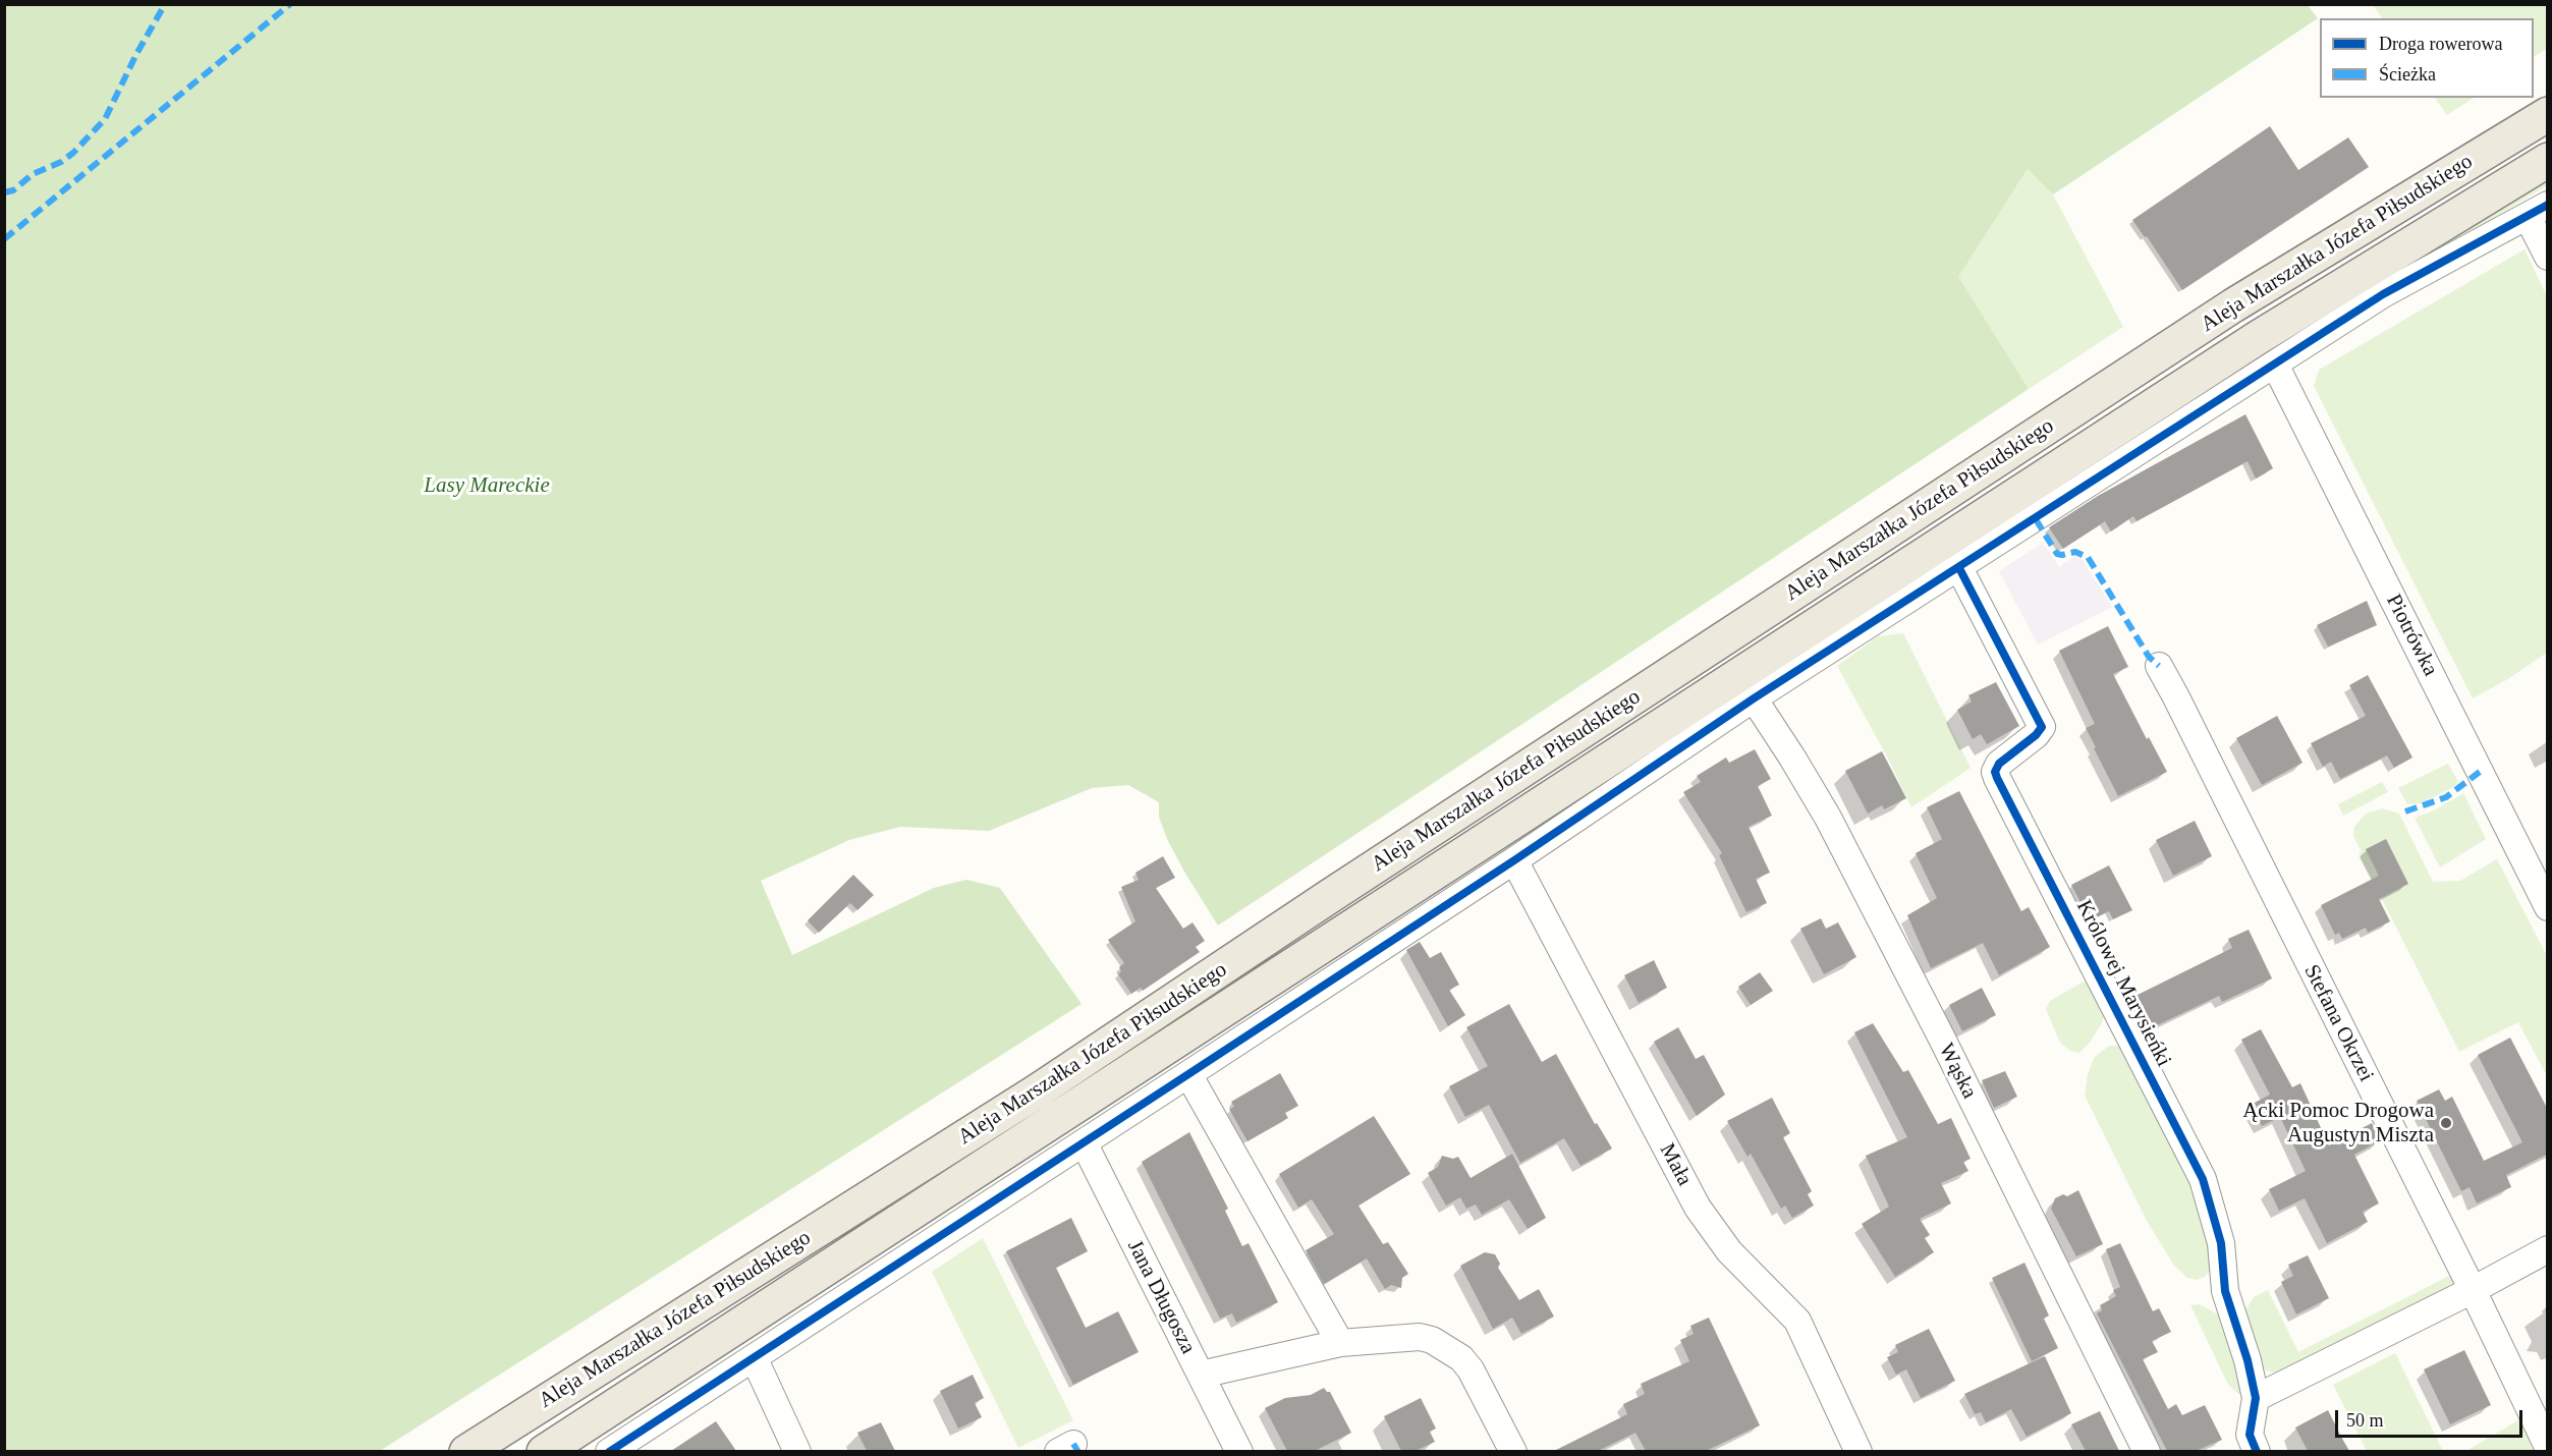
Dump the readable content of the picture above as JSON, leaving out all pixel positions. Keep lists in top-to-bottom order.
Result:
{
  "streets": {
    "main road": ["Aleja Marszałka Józefa Piłsudskiego"],
    "street": [
      "Piotrówka",
      "Królowej Marysieńki",
      "Stefana Okrzei",
      "Wąska",
      "Mała",
      "Jana Długosza"
    ]
  },
  "parks": ["Lasy Mareckie"],
  "places": ["Ącki Pomoc Drogowa Augustyn Miszta"],
  "legend": ["Droga rowerowa", "Ścieżka"],
  "scale_bar": "50 m"
}
